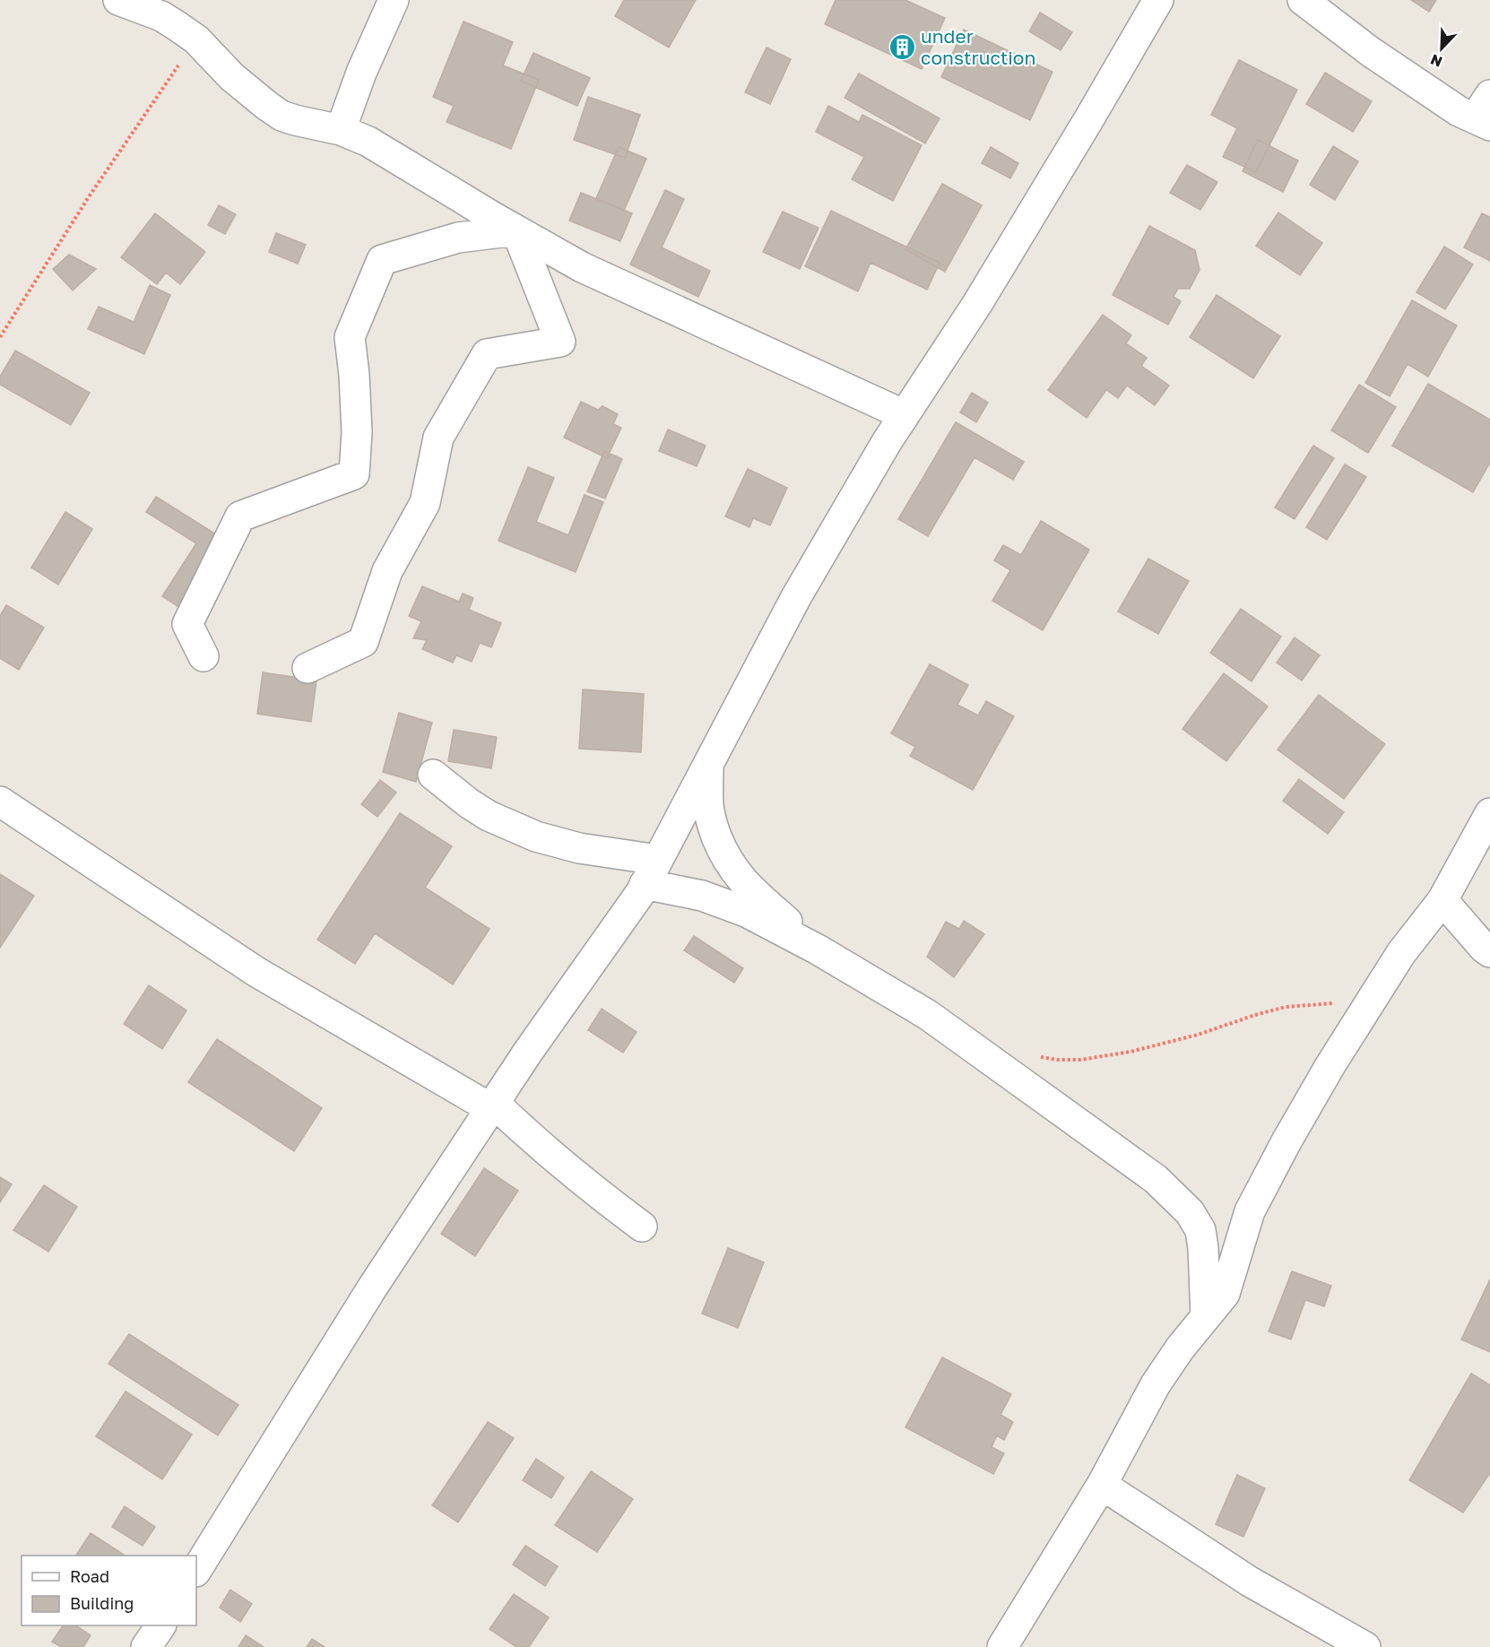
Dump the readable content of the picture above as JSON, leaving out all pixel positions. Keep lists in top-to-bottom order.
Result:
{
  "places": {
    "building": ["under construction"]
  },
  "legend": ["Road", "Building"],
  "north": "bottom left"
}
